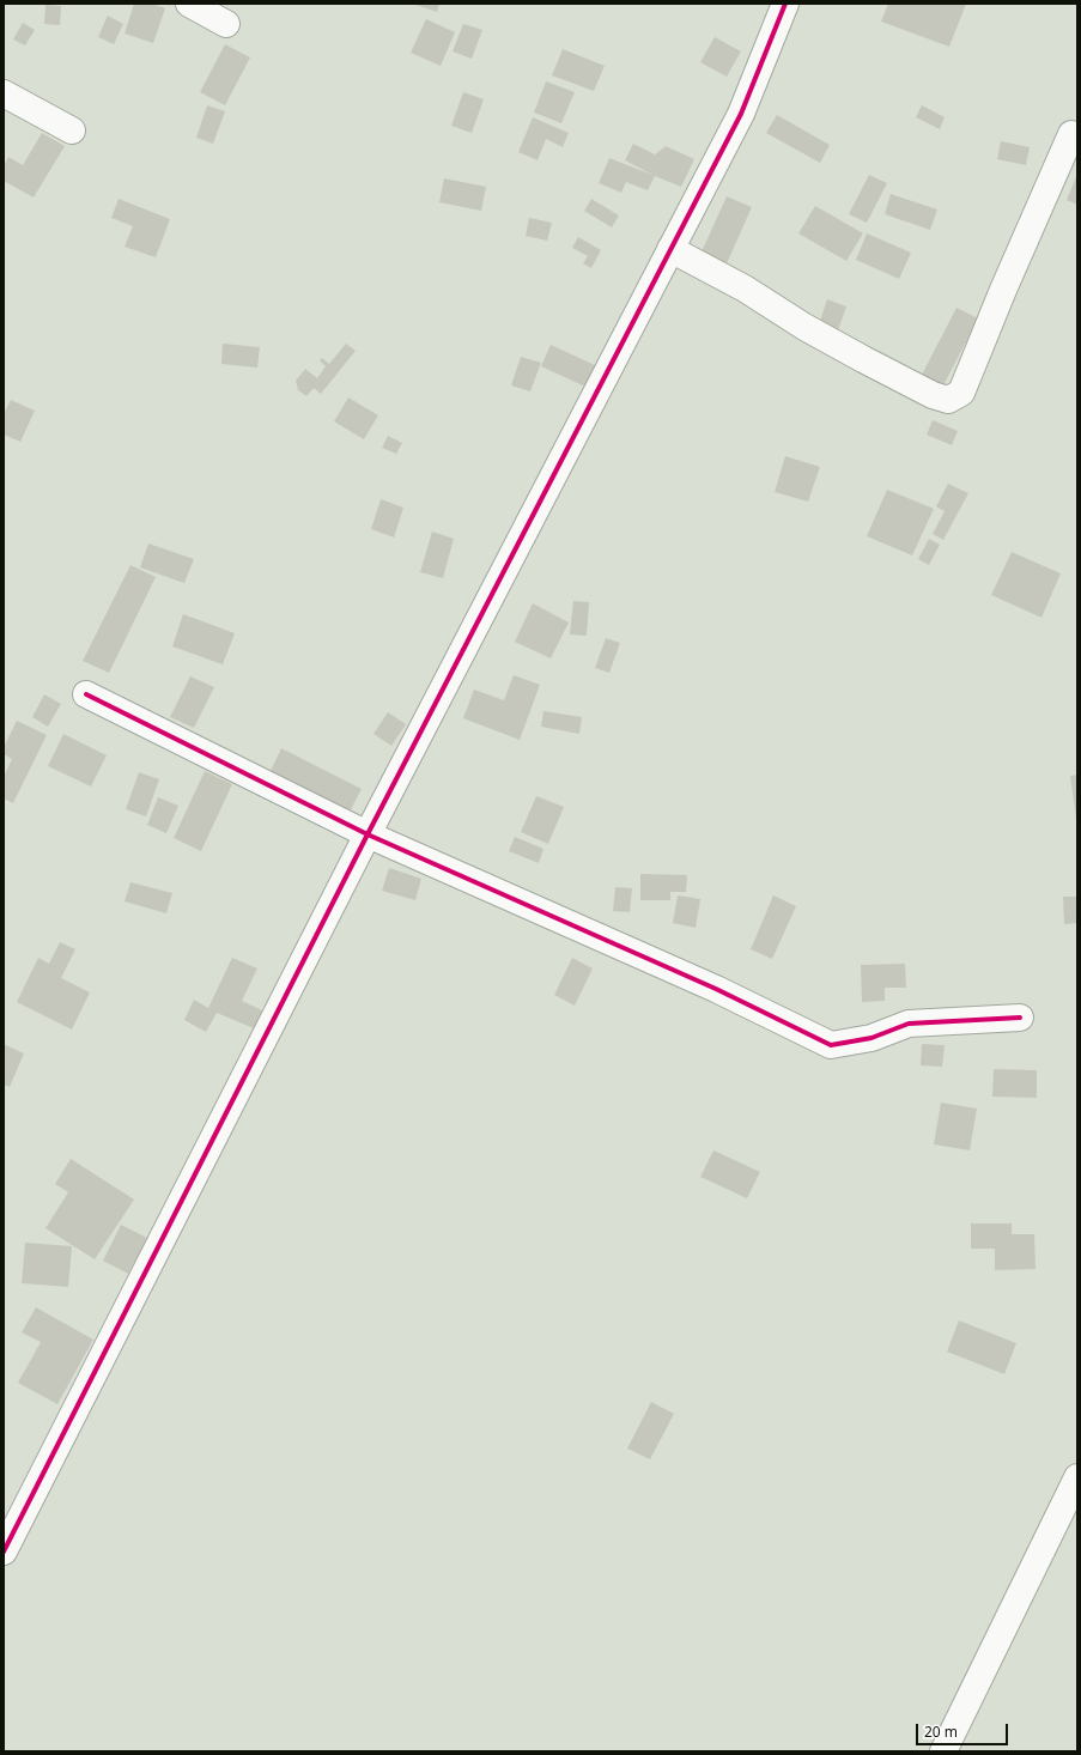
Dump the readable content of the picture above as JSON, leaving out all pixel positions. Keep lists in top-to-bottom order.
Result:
{
  "scale_bar": "20 m"
}
